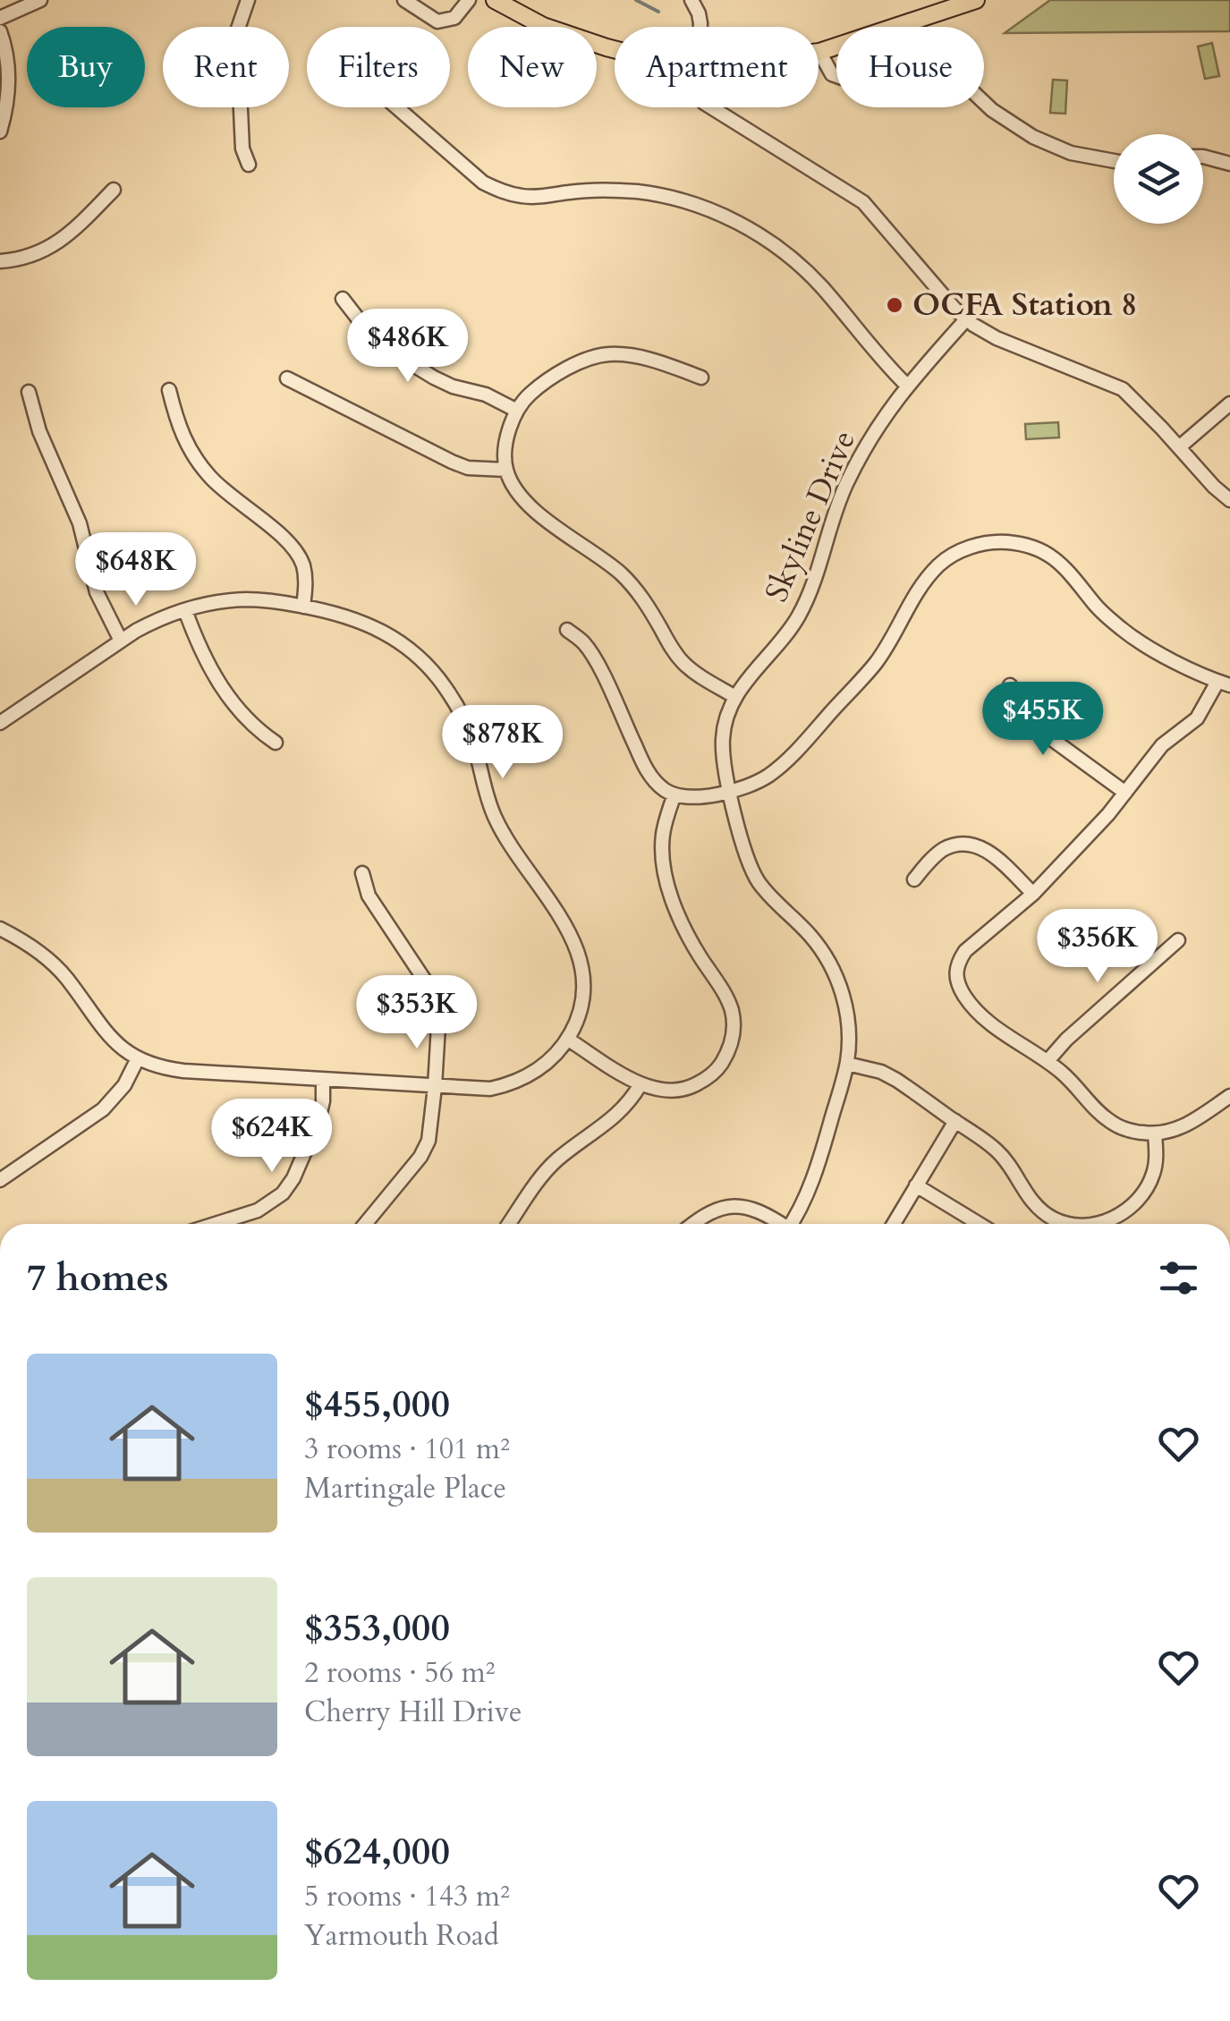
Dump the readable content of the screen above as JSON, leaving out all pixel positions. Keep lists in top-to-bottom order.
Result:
{
  "streets": {
    "street": ["Skyline Drive"]
  },
  "places": ["OCFA Station 8"],
  "page": {
    "chip": [
      "Buy",
      "Rent",
      "Filters",
      "New",
      "Apartment",
      "House"
    ],
    "price": [
      "$486K",
      "$648K",
      "$455K",
      "$878K",
      "$356K",
      "$353K",
      "$624K"
    ],
    "heading": "7 homes",
    "list": [
      {
        "name": "$455,000",
        "note": "3 rooms · 101 m² · Martingale Place"
      },
      {
        "name": "$353,000",
        "note": "2 rooms · 56 m² · Cherry Hill Drive"
      },
      {
        "name": "$624,000",
        "note": "5 rooms · 143 m² · Yarmouth Road"
      }
    ]
  }
}
